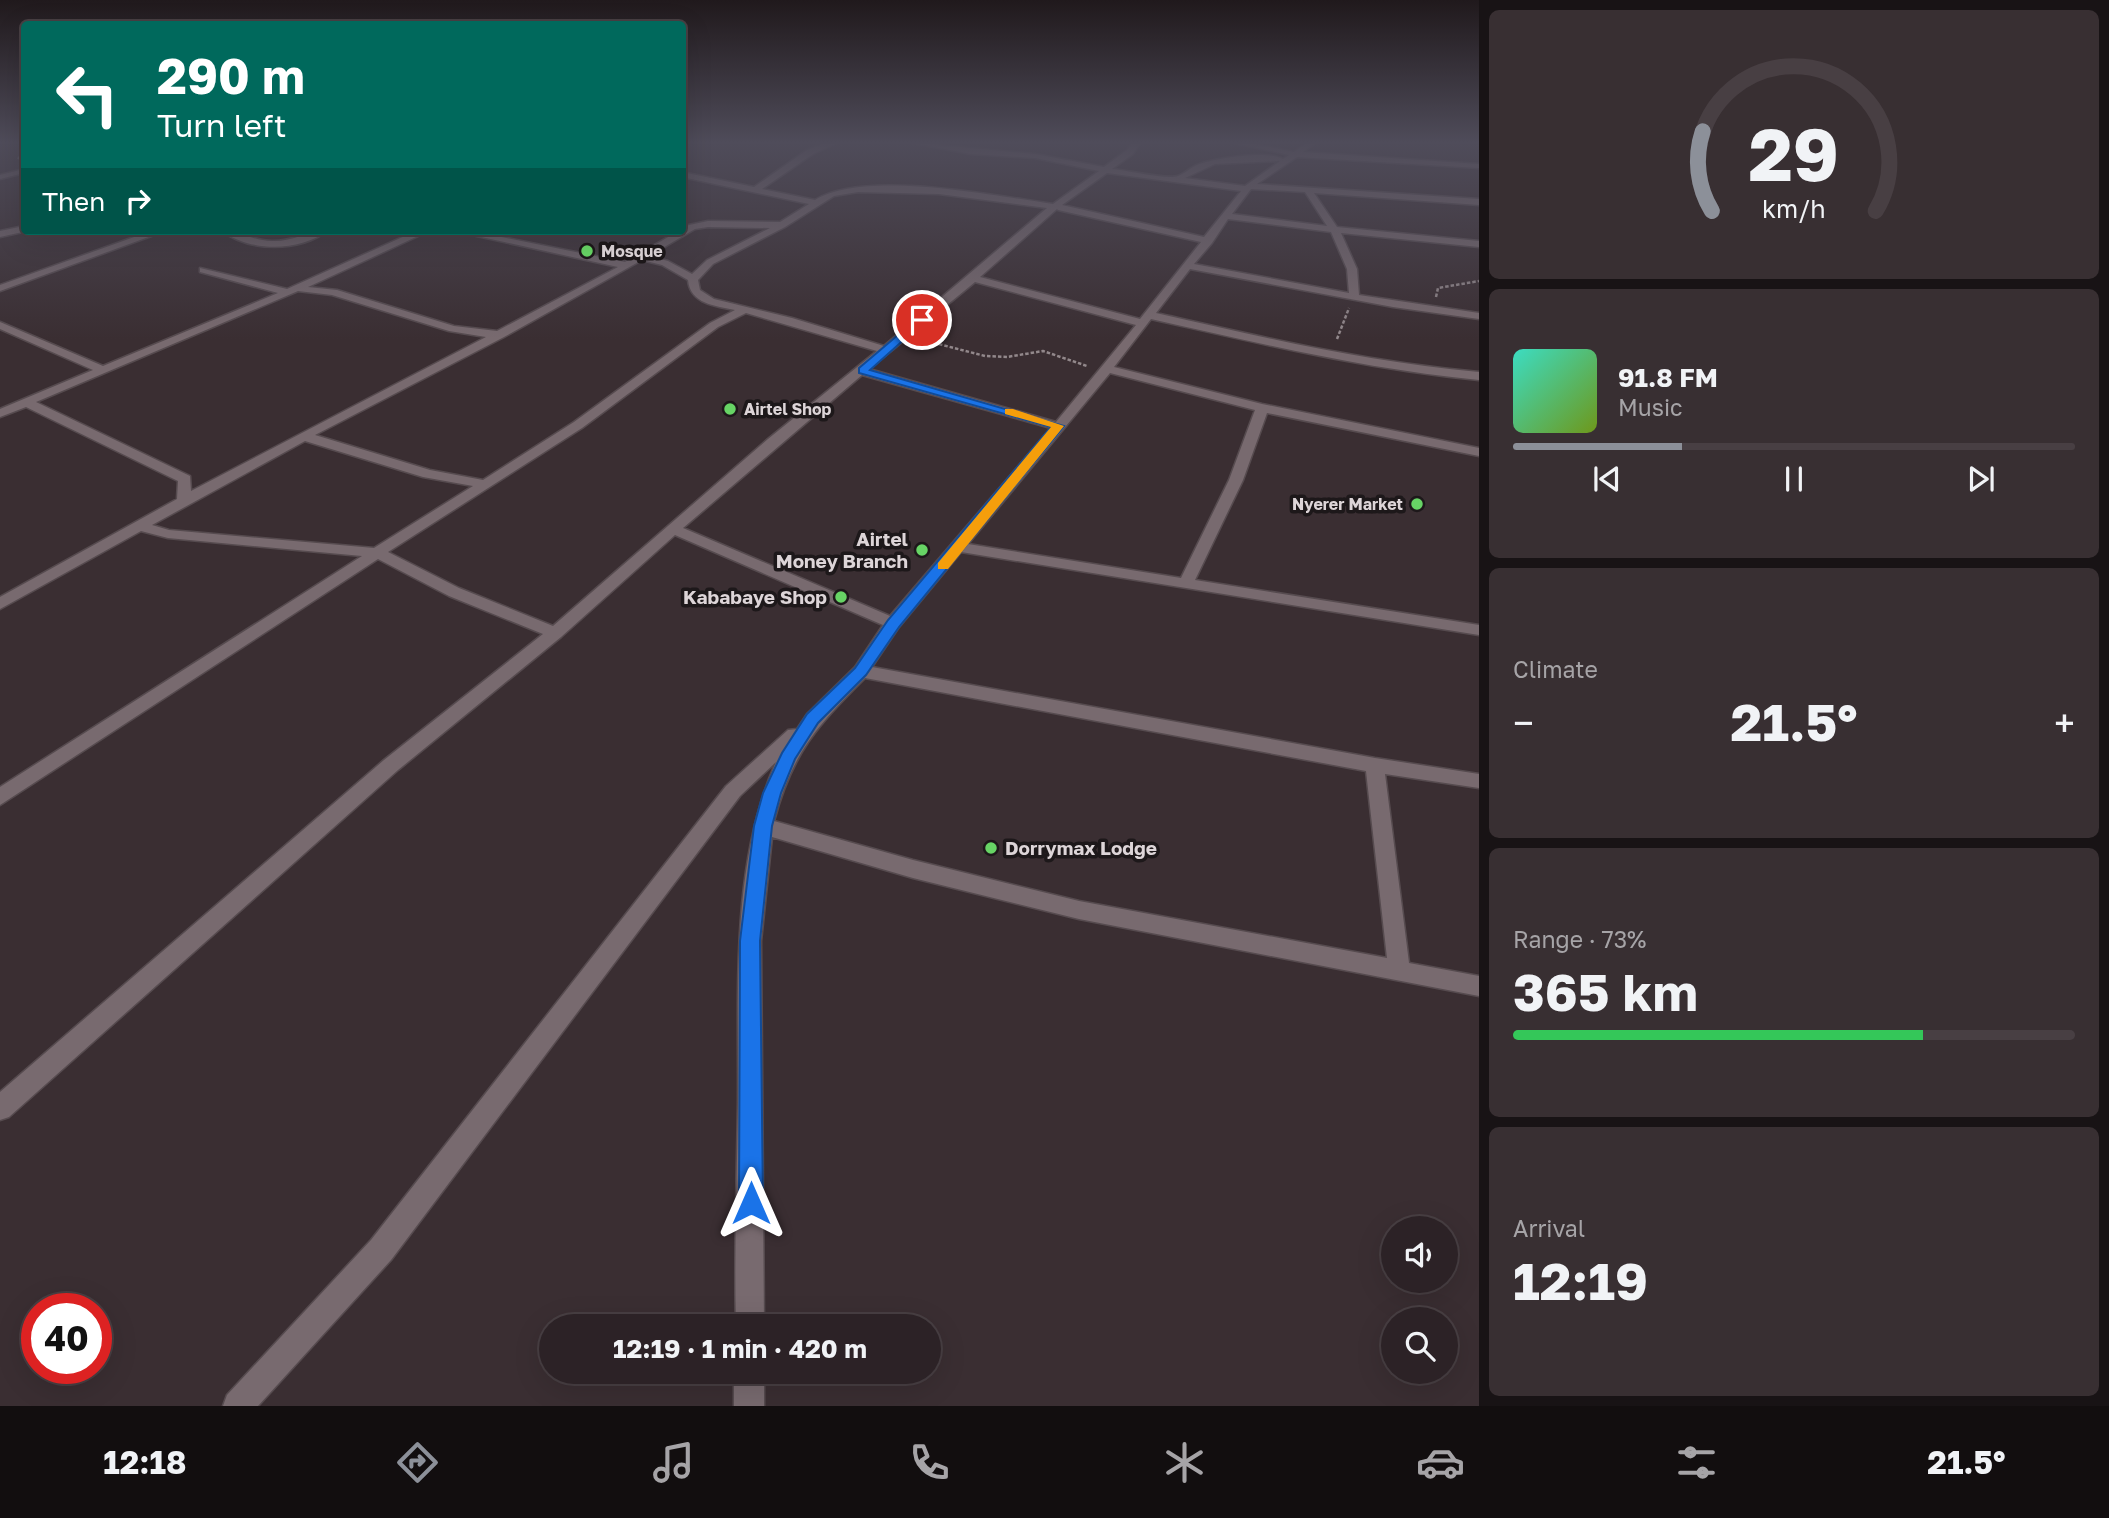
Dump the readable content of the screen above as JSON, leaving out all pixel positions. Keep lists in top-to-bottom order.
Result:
{
  "places": [
    "Mosque",
    "Airtel Shop",
    "Nyerer Market",
    "Airtel Money Branch",
    "Kababaye Shop",
    "Dorrymax Lodge"
  ],
  "page": {
    "turn": ["290 m", "Turn left"],
    "then": "Then",
    "song": ["91.8 FM", "Music"],
    "tile": [
      "Climate",
      ["Range · 73%", "365 km"],
      ["Arrival", "12:19"]
    ],
    "heat": ["−", "21.5°", "+"],
    "limit": "40",
    "trip": "12:19 · 1 min · 420 m",
    "tabs": ["12:18", "21.5°"],
    "gauge": ["29", "km/h"]
  }
}
